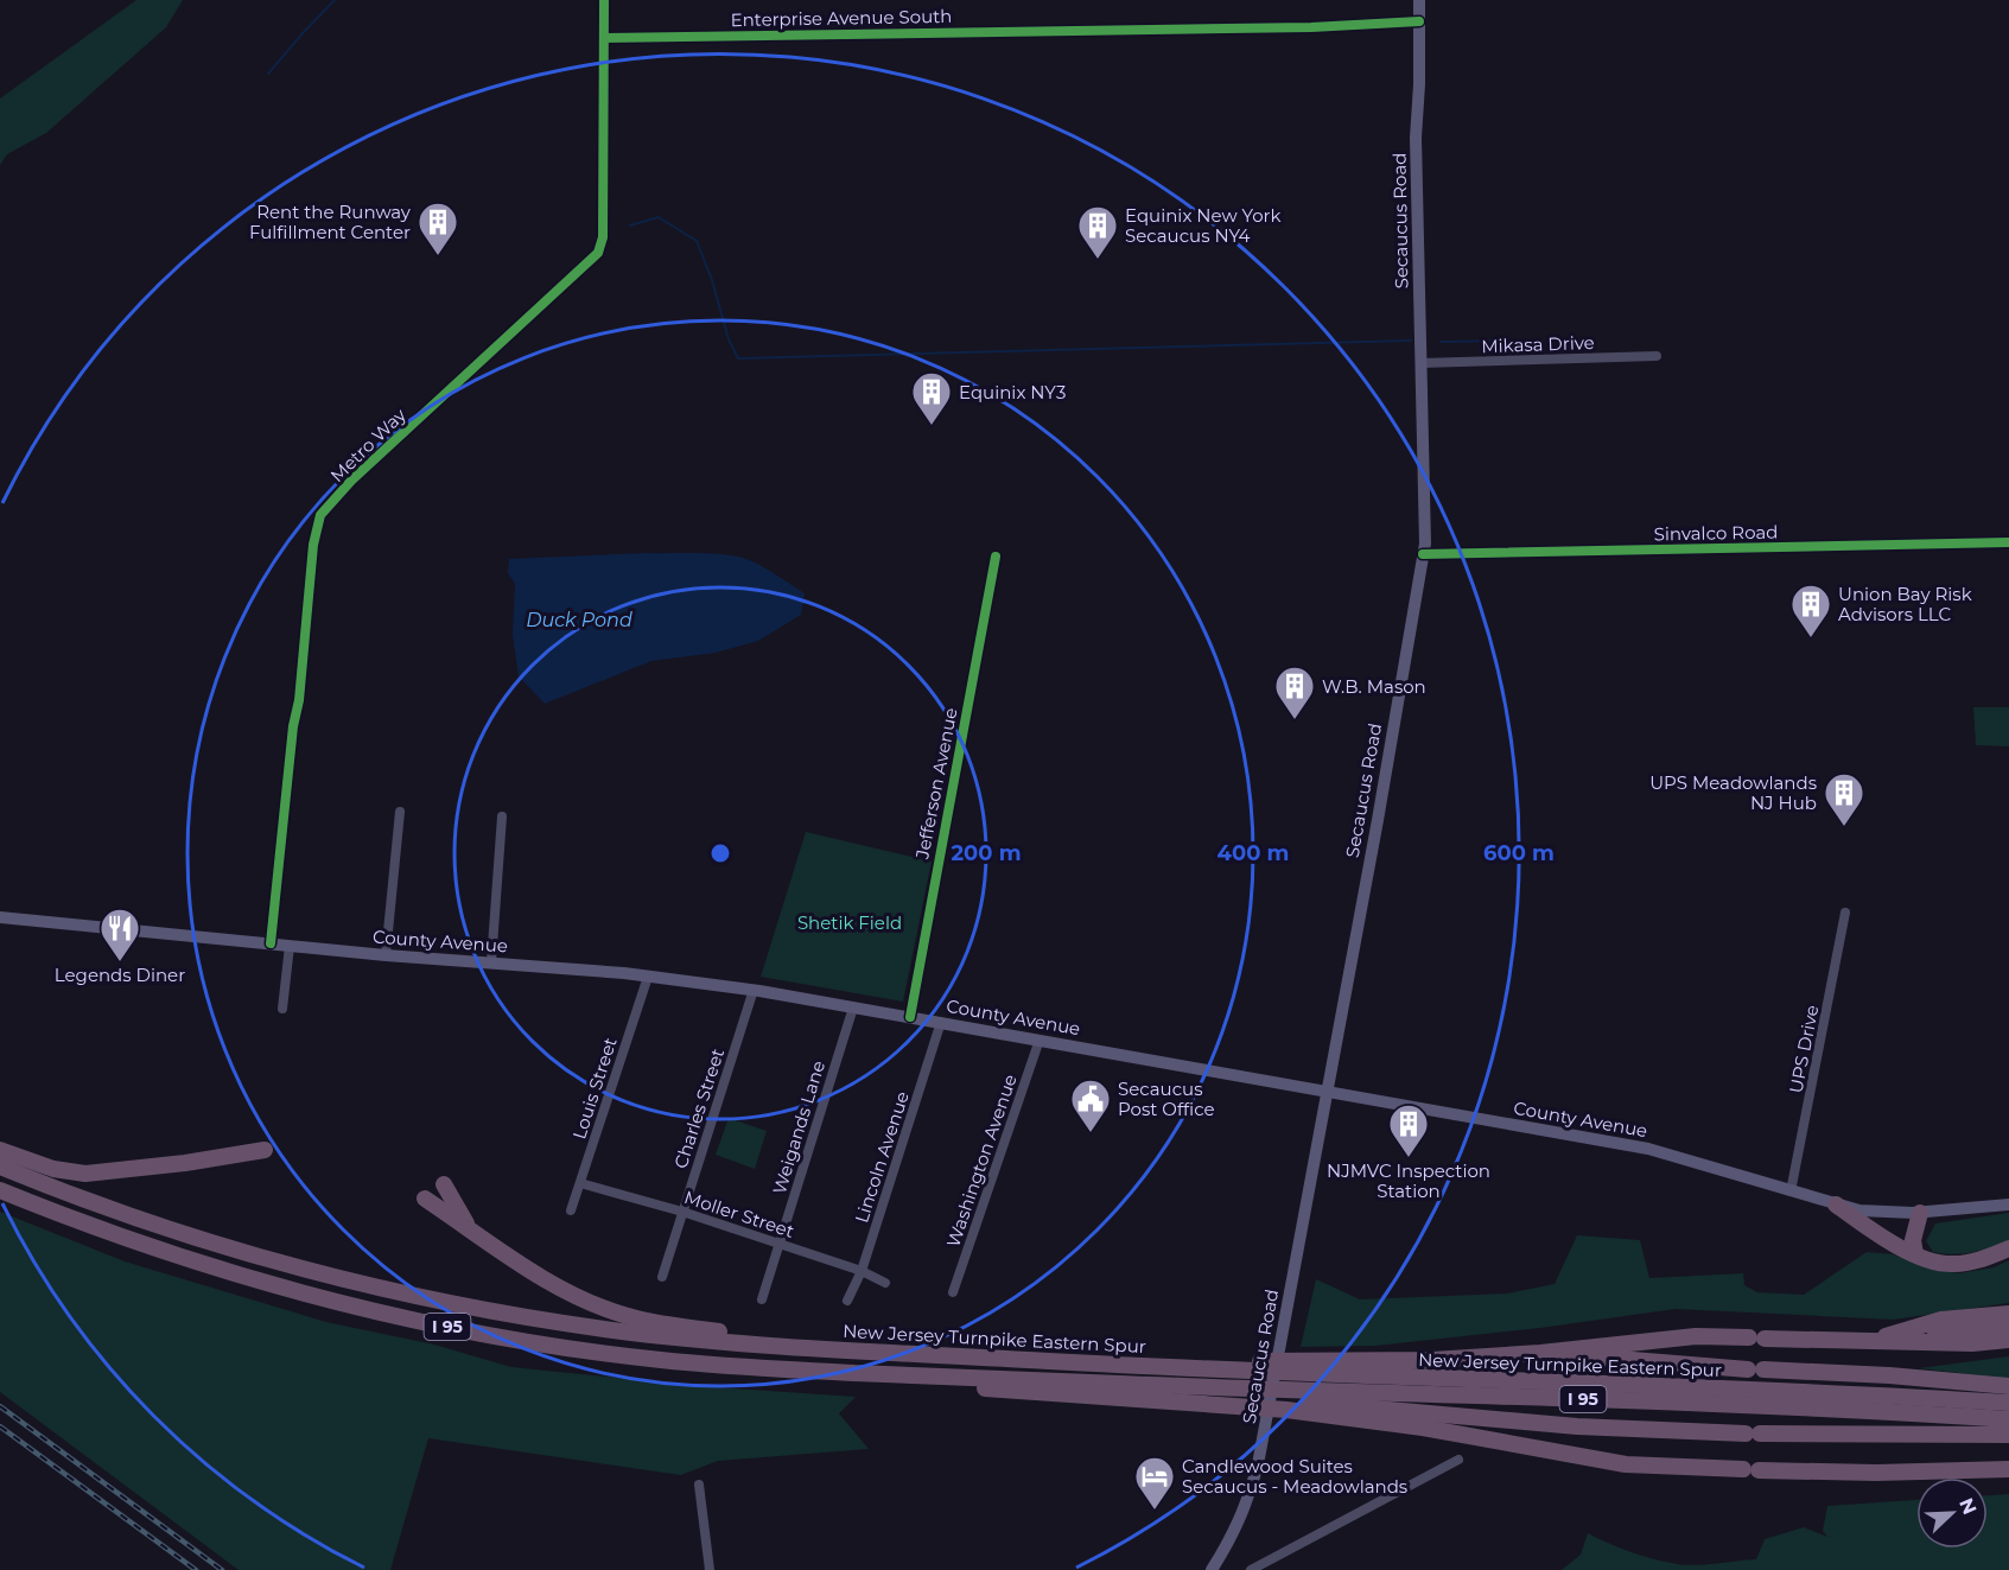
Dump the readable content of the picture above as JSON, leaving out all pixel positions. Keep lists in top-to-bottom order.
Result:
{
  "streets": {
    "highway": ["I 95", "New Jersey Turnpike Eastern Spur"],
    "main road": ["Secaucus Road", "County Avenue"],
    "street": [
      "Enterprise Avenue South",
      "Mikasa Drive",
      "Metro Way",
      "Sinvalco Road",
      "Jefferson Avenue",
      "UPS Drive",
      "Louis Street",
      "Charles Street",
      "Weigands Lane",
      "Lincoln Avenue",
      "Washington Avenue",
      "Moller Street"
    ]
  },
  "crossings": [
    ["Enterprise Avenue South", "Secaucus Road"],
    ["Enterprise Avenue South", "Metro Way"],
    ["Secaucus Road", "Mikasa Drive"],
    ["Secaucus Road", "Sinvalco Road"],
    ["Secaucus Road", "County Avenue"],
    ["Metro Way", "County Avenue"],
    ["Jefferson Avenue", "County Avenue"],
    ["County Avenue", "UPS Drive"],
    ["County Avenue", "Louis Street"],
    ["County Avenue", "Charles Street"],
    ["County Avenue", "Weigands Lane"],
    ["County Avenue", "Lincoln Avenue"],
    ["County Avenue", "Washington Avenue"],
    ["Louis Street", "Moller Street"],
    ["Charles Street", "Moller Street"],
    ["Weigands Lane", "Moller Street"],
    ["Lincoln Avenue", "Moller Street"]
  ],
  "water": ["Duck Pond"],
  "parks": ["Shetik Field"],
  "places": {
    "building": [
      "Rent the Runway Fulfillment Center",
      "Equinix New York Secaucus NY4",
      "Equinix NY3",
      "Union Bay Risk Advisors LLC",
      "W.B. Mason",
      "UPS Meadowlands NJ Hub",
      "NJMVC Inspection Station"
    ],
    "restaurant": ["Legends Diner"],
    "public building": ["Secaucus Post Office"],
    "hotel": ["Candlewood Suites Secaucus - Meadowlands"]
  },
  "north": "top right",
  "rings": ["200 m", "400 m", "600 m"]
}
